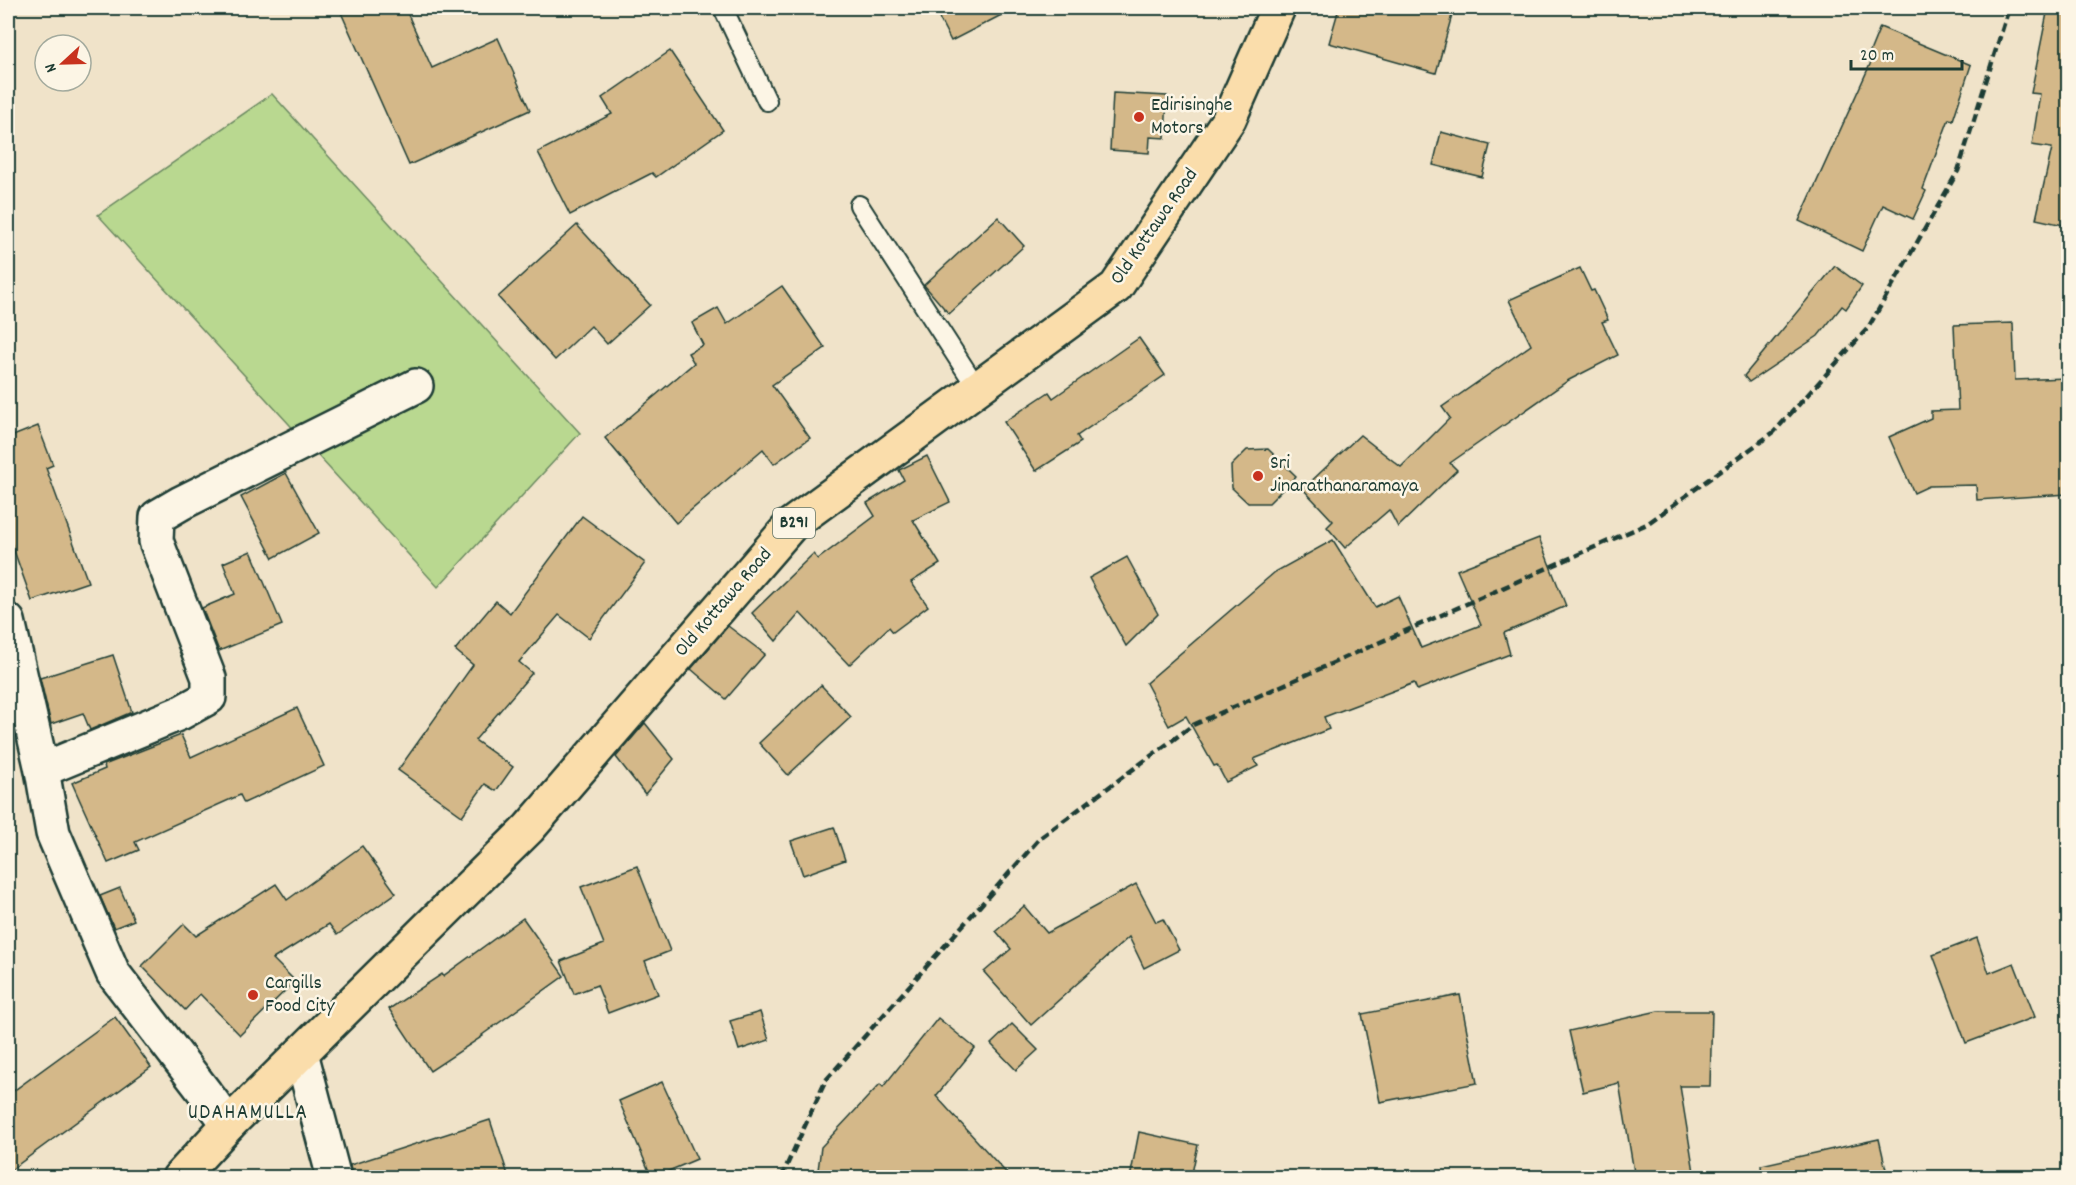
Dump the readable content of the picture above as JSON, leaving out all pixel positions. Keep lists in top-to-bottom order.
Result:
{
  "streets": {
    "main road": ["Old Kottawa Road", "B291"]
  },
  "districts": ["UDAHAMULLA"],
  "places": ["Edirisinghe Motors", "Sri Jinarathanaramaya", "Cargills Food City"],
  "scale_bar": "20 m",
  "north": "left"
}
